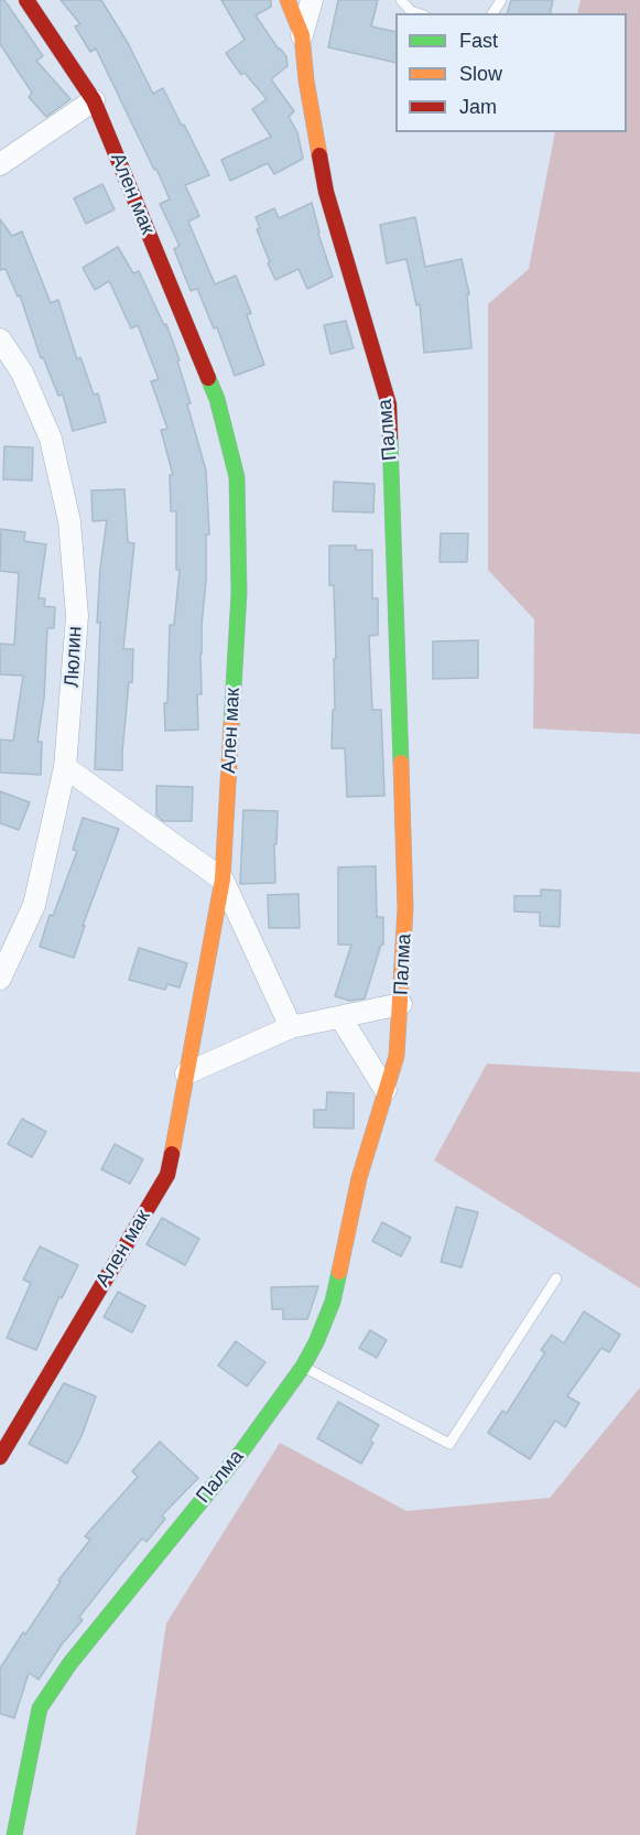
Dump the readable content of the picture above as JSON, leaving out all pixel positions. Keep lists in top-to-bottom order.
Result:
{
  "streets": {
    "street": ["Ален мак", "Палма", "Люлин"]
  },
  "legend": ["Fast", "Slow", "Jam"]
}
